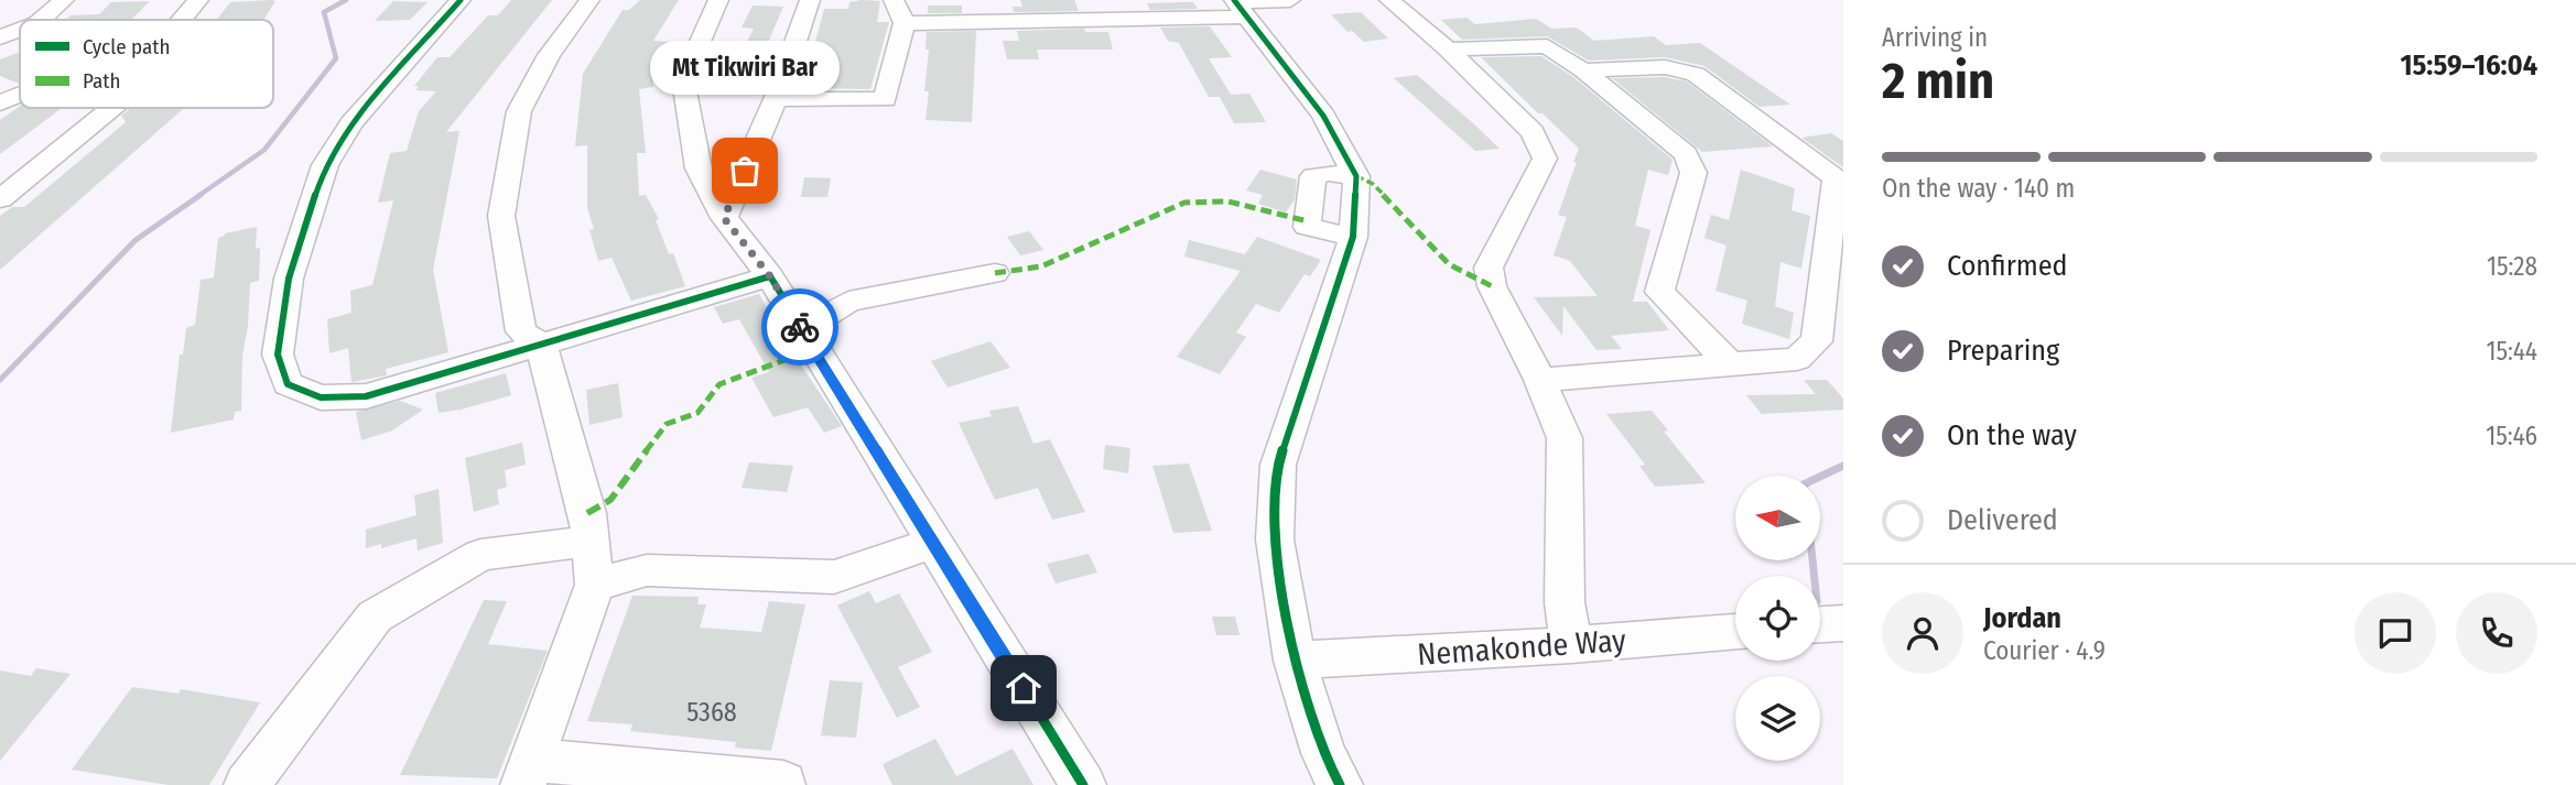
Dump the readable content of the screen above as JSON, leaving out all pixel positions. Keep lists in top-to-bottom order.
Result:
{
  "streets": {
    "street": ["Nemakonde Way"]
  },
  "places": ["Mt Tikwiri Bar"],
  "house_numbers": ["5368"],
  "legend": ["Cycle path", "Path"],
  "north": "left",
  "page": {
    "heading": ["2 min", "Arriving in", "15:59–16:04"],
    "panel": ["Jordan", "Courier · 4.9"],
    "bubble": "Mt Tikwiri Bar",
    "bar": "On the way · 140 m",
    "list": [
      ["Confirmed", "15:28"],
      ["Preparing", "15:44"],
      ["On the way", "15:46"],
      "Delivered"
    ]
  }
}
